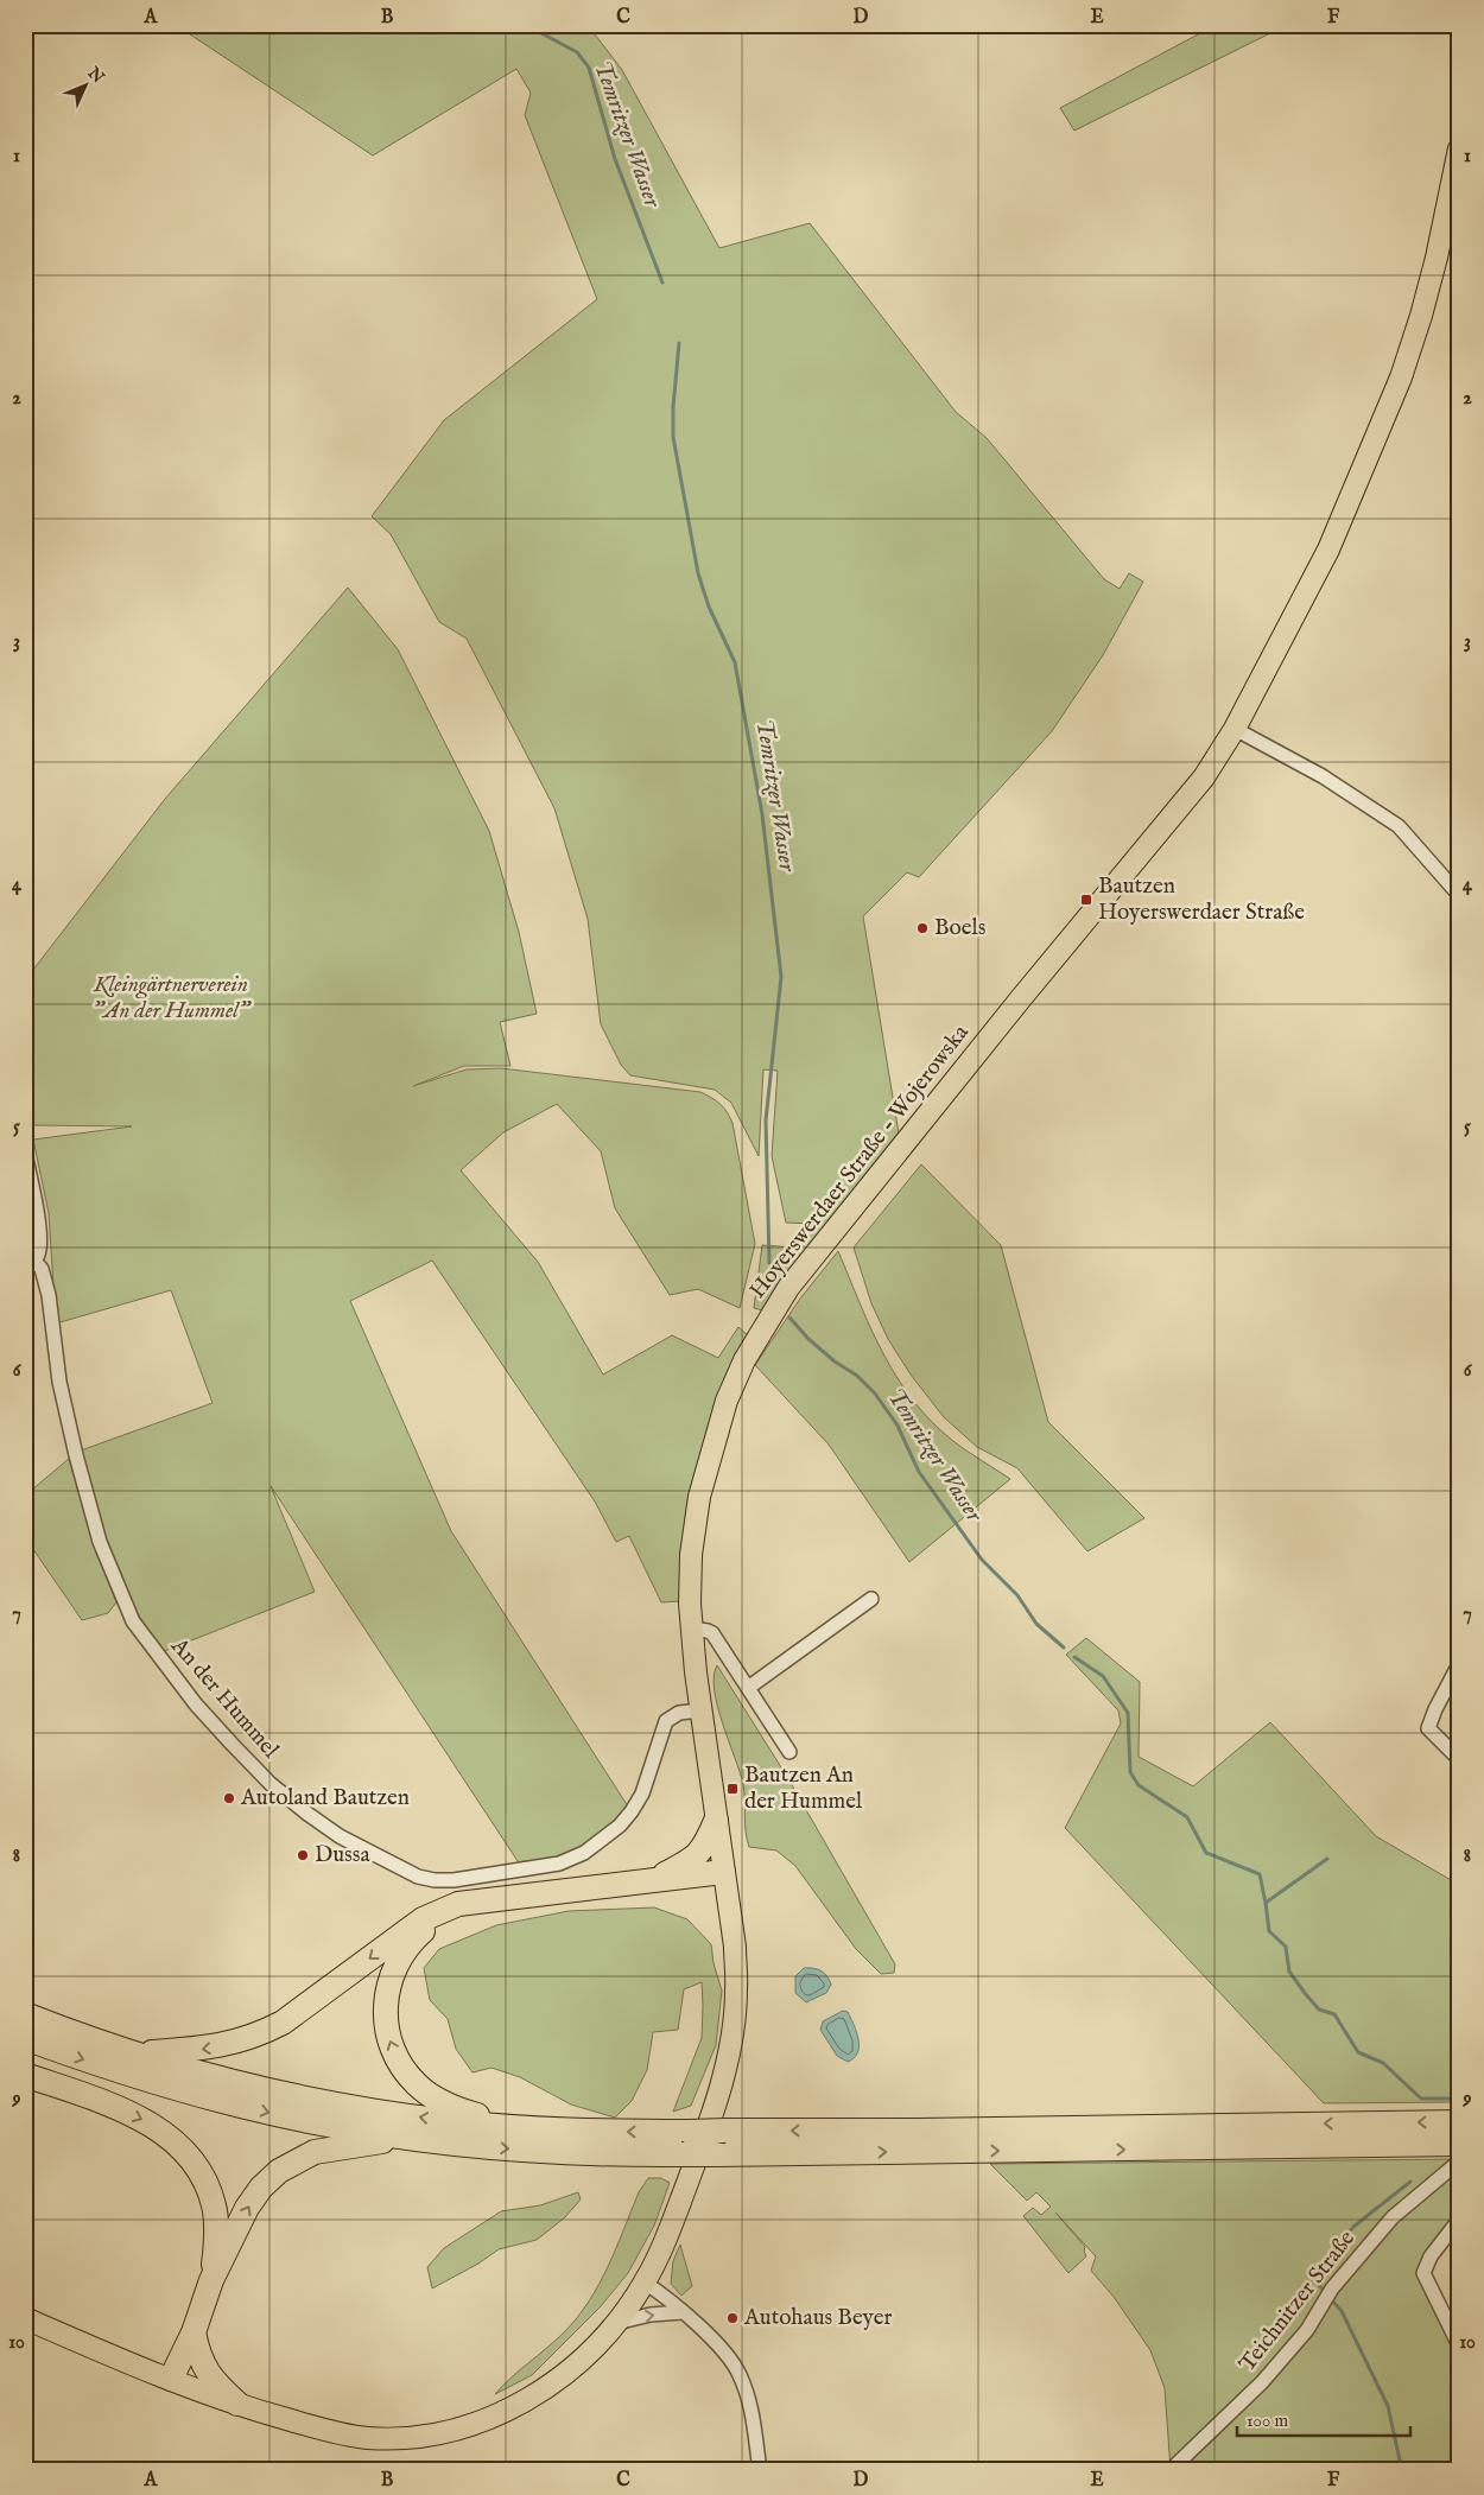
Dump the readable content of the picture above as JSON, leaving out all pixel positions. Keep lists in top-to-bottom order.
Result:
{
  "streets": {
    "main road": ["Hoyerswerdaer Straße - Wojerowska"],
    "street": ["An der Hummel", "Teichnitzer Straße"]
  },
  "crossings": [
    ["Hoyerswerdaer Straße - Wojerowska", "An der Hummel"]
  ],
  "water": ["Temritzer Wasser"],
  "parks": ["Kleingärtnerverein \"An der Hummel\""],
  "places": {
    "transit": ["Bautzen Hoyerswerdaer Straße", "Bautzen An der Hummel"],
    "other": [
      "Boels",
      "Autoland Bautzen",
      "Dussa",
      "Autohaus Beyer"
    ]
  },
  "scale_bar": "100 m",
  "north": "top right",
  "grid": {
    "columns": [
      "A",
      "B",
      "C",
      "D",
      "E",
      "F"
    ],
    "rows": [
      "1",
      "2",
      "3",
      "4",
      "5",
      "6",
      "7",
      "8",
      "9",
      "10"
    ]
  }
}
